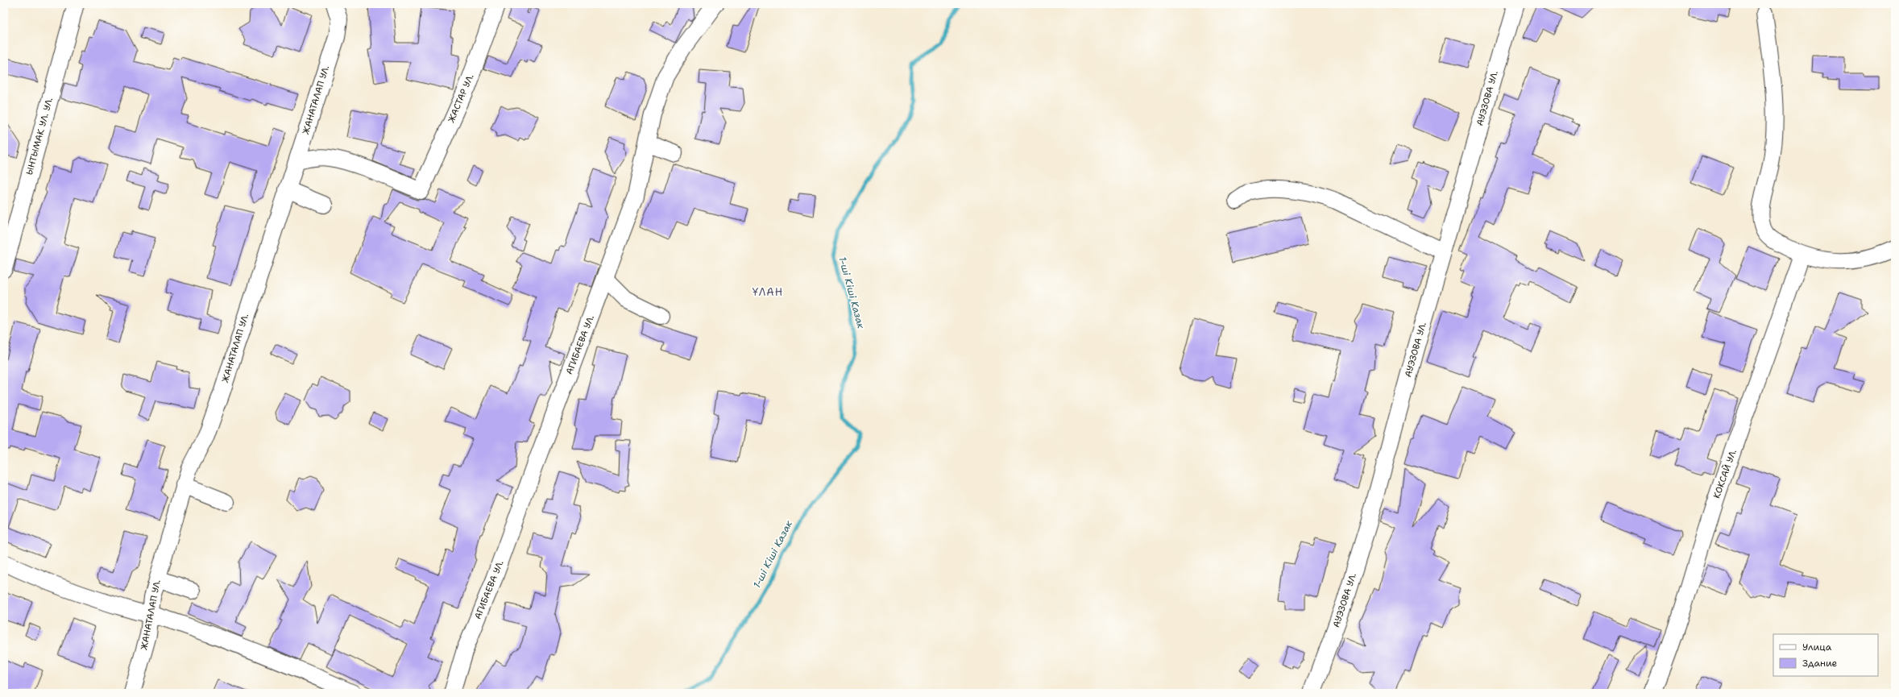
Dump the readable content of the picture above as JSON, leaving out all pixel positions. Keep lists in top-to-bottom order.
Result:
{
  "streets": {
    "street": [
      "ЖАСТАР УЛ.",
      "АУЭЗОВА УЛ.",
      "ЖАНАТАЛАП УЛ.",
      "ЫНТЫМАК УЛ. УЛ.",
      "АГИБАЕВА УЛ.",
      "КОКСАЙ УЛ."
    ]
  },
  "crossings": [
    ["ЖАСТАР УЛ.", "ЖАНАТАЛАП УЛ."]
  ],
  "districts": ["ҰЛАН"],
  "water": ["1-ші Кіші Казак"],
  "legend": ["Улица", "Здание"]
}
